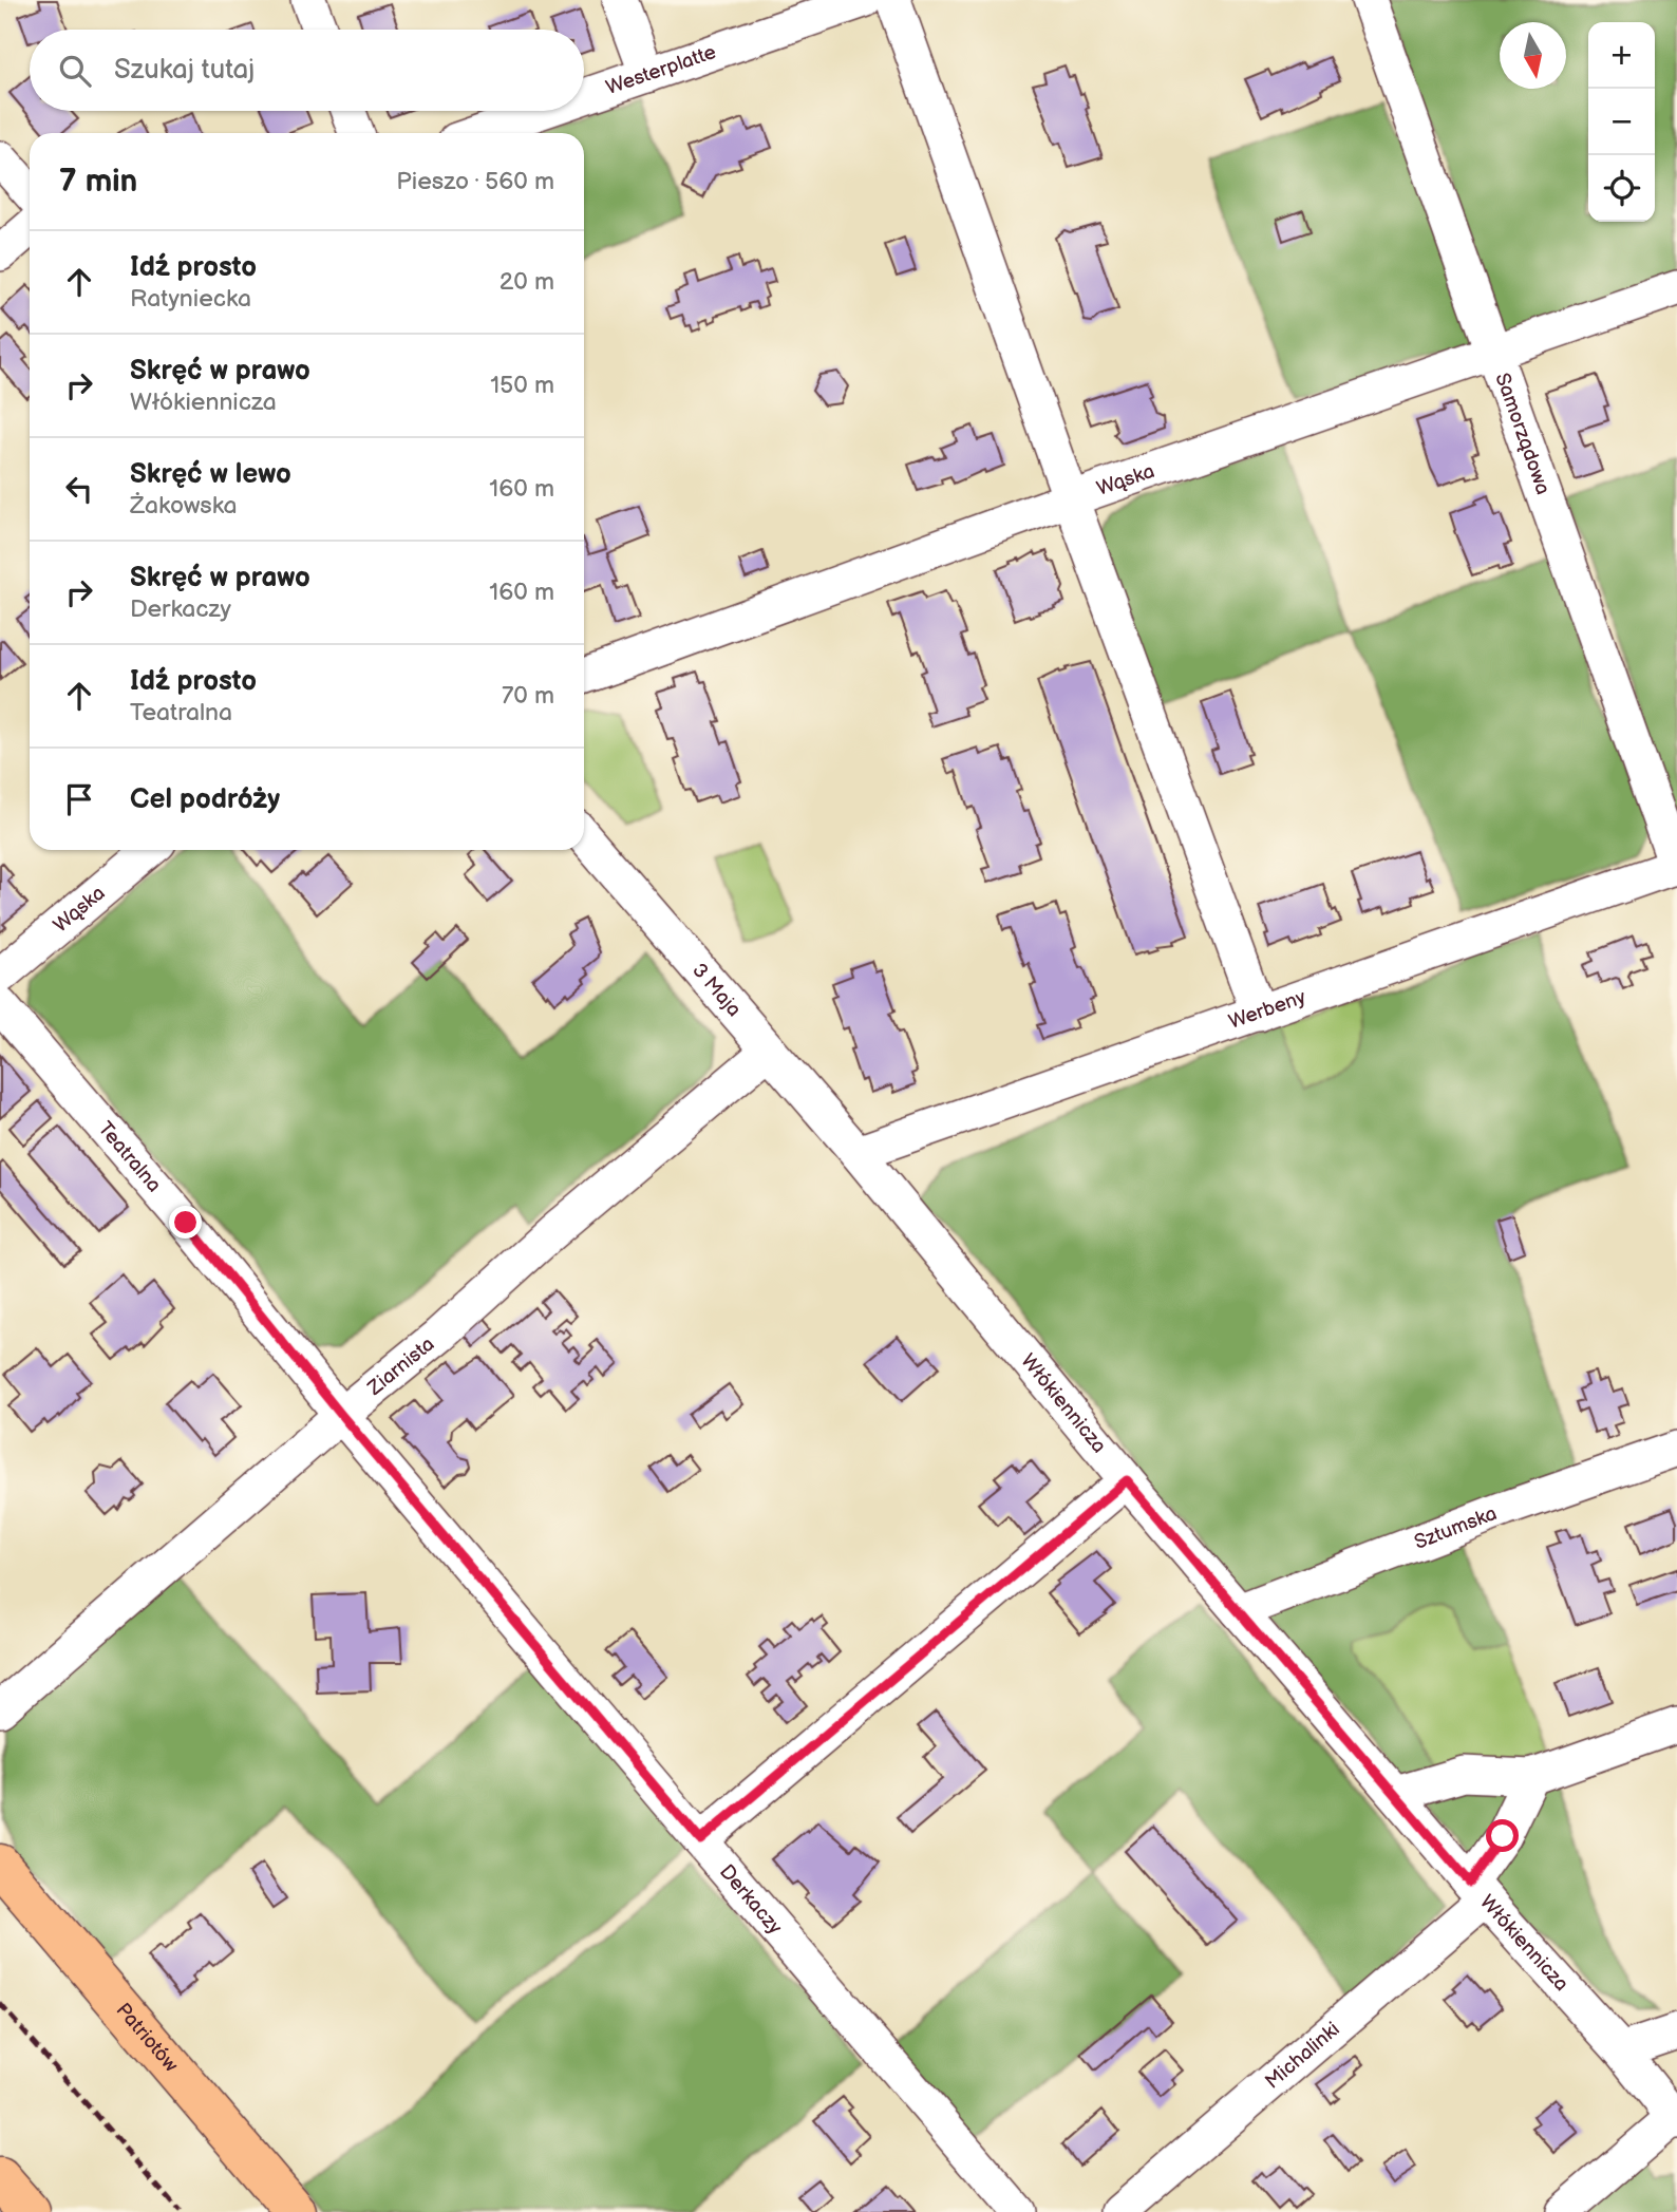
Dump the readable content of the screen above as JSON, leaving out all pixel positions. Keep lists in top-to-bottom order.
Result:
{
  "streets": {
    "main road": ["Patriotów"],
    "street": [
      "Westerplatte",
      "Samorządowa",
      "Wąska",
      "3 Maja",
      "Werbeny",
      "Teatralna",
      "Ziarnista",
      "Włókiennicza",
      "Sztumska",
      "Derkaczy",
      "Michalinki"
    ]
  },
  "crossings": [
    ["Samorządowa", "Wąska"],
    ["Samorządowa", "Werbeny"],
    ["3 Maja", "Werbeny"],
    ["3 Maja", "Ziarnista"],
    ["3 Maja", "Włókiennicza"],
    ["Werbeny", "Włókiennicza"],
    ["Teatralna", "Ziarnista"],
    ["Teatralna", "Derkaczy"],
    ["Ziarnista", "Derkaczy"],
    ["Włókiennicza", "Sztumska"],
    ["Włókiennicza", "Michalinki"]
  ],
  "north": "bottom",
  "page": {
    "map_buttons": ["+", "−"],
    "search": "Szukaj tutaj",
    "heading": ["7 min", "Pieszo · 560 m"],
    "list": [
      ["Idź prosto", "Ratyniecka", "20 m"],
      ["Skręć w prawo", "Włókiennicza", "150 m"],
      ["Skręć w lewo", "Żakowska", "160 m"],
      ["Skręć w prawo", "Derkaczy", "160 m"],
      ["Idź prosto", "Teatralna", "70 m"],
      "Cel podróży"
    ]
  }
}
